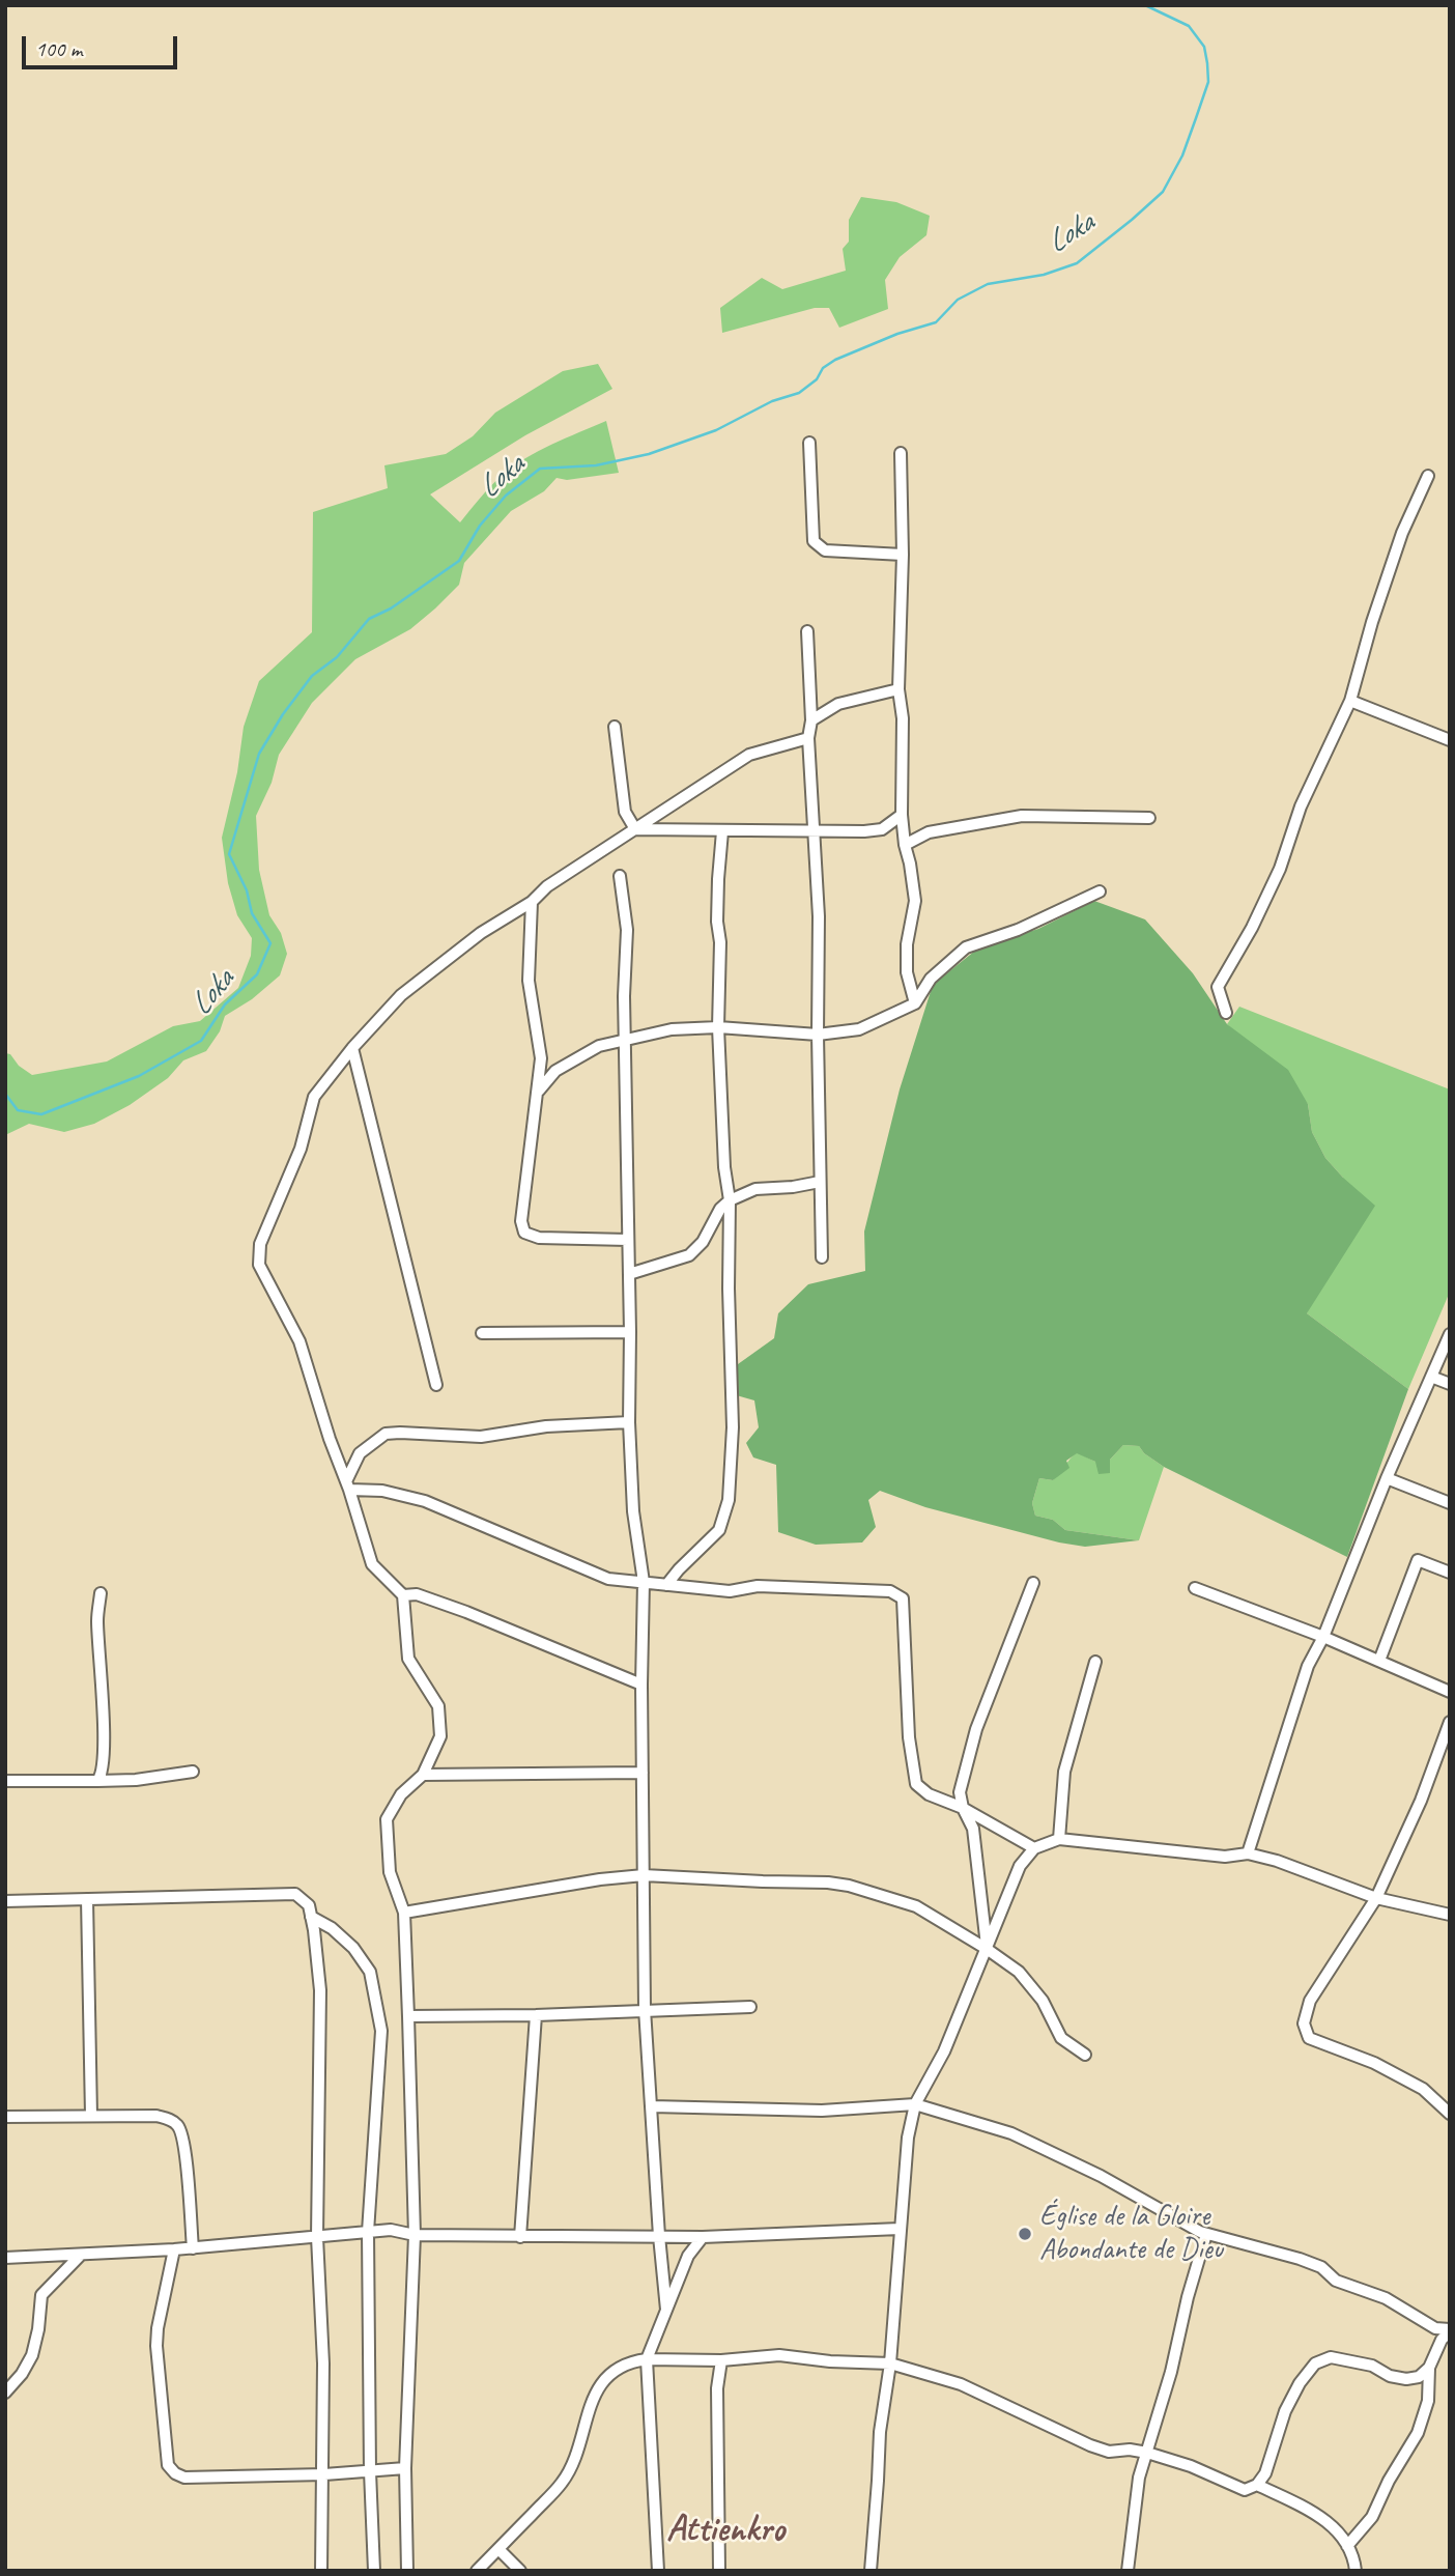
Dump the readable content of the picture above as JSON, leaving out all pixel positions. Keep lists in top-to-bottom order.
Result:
{
  "districts": ["Attienkro"],
  "water": ["Loka"],
  "places": ["Église de la Gloire Abondante de Dieu"],
  "scale_bar": "100 m"
}
